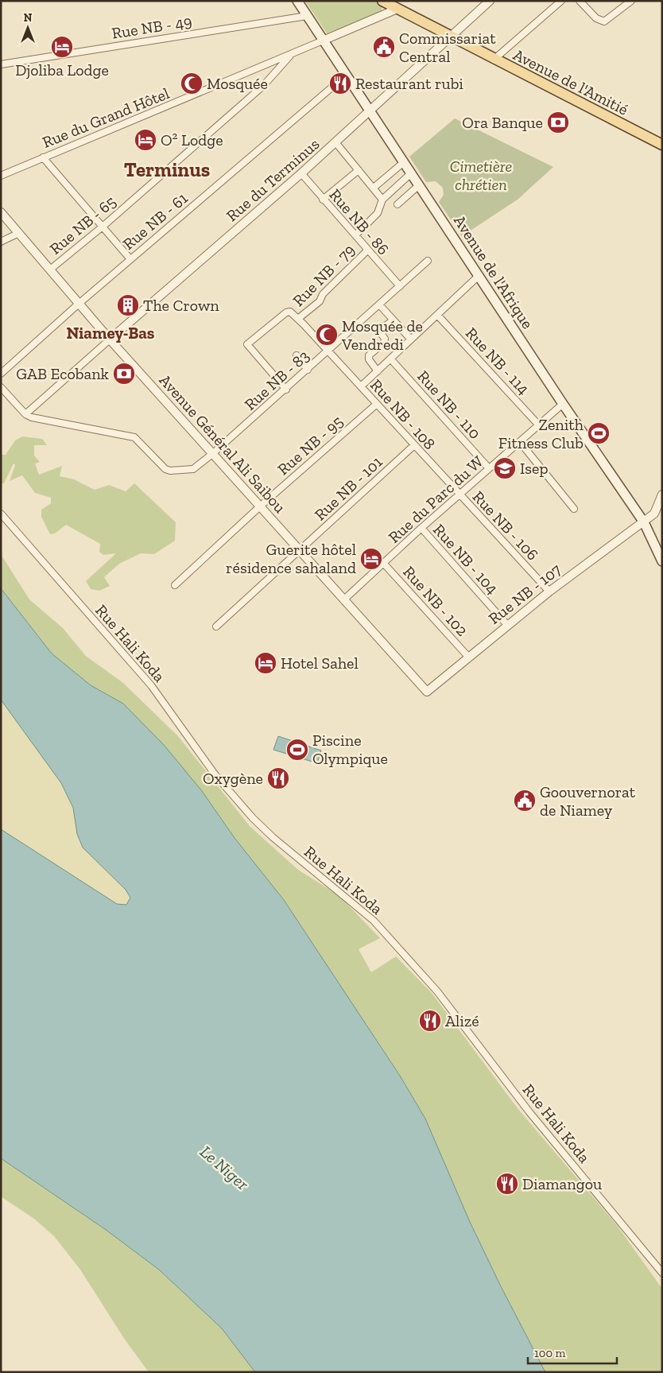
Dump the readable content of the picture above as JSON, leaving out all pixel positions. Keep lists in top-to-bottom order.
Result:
{
  "streets": {
    "main road": ["Avenue de l'Amitié", "Avenue de l'Afrique"],
    "street": [
      "Rue NB - 49",
      "Rue du Grand Hôtel",
      "Rue du Terminus",
      "Rue NB - 61",
      "Rue NB - 86",
      "Rue NB - 65",
      "Rue NB - 79",
      "Rue NB - 114",
      "Rue NB - 83",
      "Rue NB - 110",
      "Rue NB - 108",
      "Avenue Général Ali Saibou",
      "Rue NB - 95",
      "Rue NB - 101",
      "Rue du Parc du W",
      "Rue NB - 106",
      "Rue NB - 104",
      "Rue NB - 107",
      "Rue NB - 102",
      "Rue Hali Koda"
    ]
  },
  "crossings": [
    ["Rue NB - 49", "Avenue de l'Afrique"],
    ["Avenue de l'Amitié", "Rue du Terminus"],
    ["Rue du Grand Hôtel", "Rue NB - 65"],
    ["Rue du Grand Hôtel", "Avenue de l'Afrique"],
    ["Rue du Terminus", "Rue NB - 86"],
    ["Rue du Terminus", "Avenue de l'Afrique"],
    ["Rue du Terminus", "Avenue Général Ali Saibou"],
    ["Rue NB - 61", "Avenue de l'Afrique"],
    ["Rue NB - 61", "Avenue Général Ali Saibou"],
    ["Rue NB - 86", "Rue NB - 79"],
    ["Rue NB - 86", "Rue NB - 83"],
    ["Rue NB - 65", "Avenue Général Ali Saibou"],
    ["Avenue de l'Afrique", "Rue du Parc du W"],
    ["Avenue de l'Afrique", "Rue NB - 107"],
    ["Rue NB - 79", "Rue NB - 108"],
    ["Rue NB - 114", "Rue du Parc du W"],
    ["Rue NB - 83", "Rue NB - 108"],
    ["Rue NB - 83", "Avenue Général Ali Saibou"],
    ["Rue NB - 110", "Rue du Parc du W"],
    ["Rue NB - 108", "Rue NB - 95"],
    ["Rue NB - 108", "Rue NB - 101"],
    ["Rue NB - 108", "Rue du Parc du W"],
    ["Rue NB - 108", "Rue NB - 106"],
    ["Avenue Général Ali Saibou", "Rue NB - 95"],
    ["Avenue Général Ali Saibou", "Rue NB - 101"],
    ["Avenue Général Ali Saibou", "Rue du Parc du W"],
    ["Avenue Général Ali Saibou", "Rue NB - 107"],
    ["Rue du Parc du W", "Rue NB - 106"],
    ["Rue du Parc du W", "Rue NB - 104"],
    ["Rue du Parc du W", "Rue NB - 102"],
    ["Rue NB - 106", "Rue NB - 107"],
    ["Rue NB - 104", "Rue NB - 107"],
    ["Rue NB - 107", "Rue NB - 102"]
  ],
  "districts": ["Terminus", "Niamey-Bas"],
  "water": ["Le Niger"],
  "parks": ["Cimetière chrétien"],
  "places": {
    "hotel": [
      "Djoliba Lodge",
      "O² Lodge",
      "Guerite hôtel résidence sahaland",
      "Hotel Sahel"
    ],
    "public building": ["Commissariat Central", "Goouvernorat de Niamey"],
    "mosque": ["Mosquée", "Mosquée de Vendredi"],
    "restaurant": [
      "Restaurant rubi",
      "Oxygène",
      "Alizé",
      "Diamangou"
    ],
    "bank": ["Ora Banque", "GAB Ecobank"],
    "building": ["The Crown"],
    "sports": ["Zenith Fitness Club", "Piscine Olympique"],
    "school or university": ["Isep"]
  },
  "scale_bar": "100 m",
  "north": "top"
}
